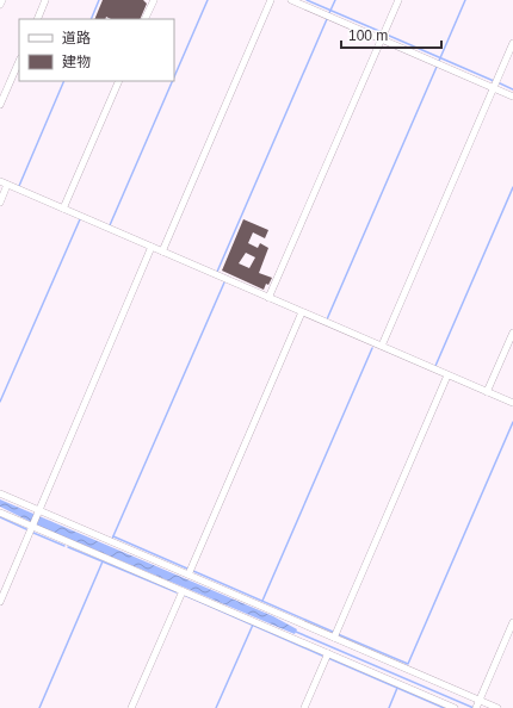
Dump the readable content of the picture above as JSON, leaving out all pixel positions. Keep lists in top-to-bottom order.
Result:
{
  "legend": ["道路", "建物"],
  "scale_bar": "100 m"
}
